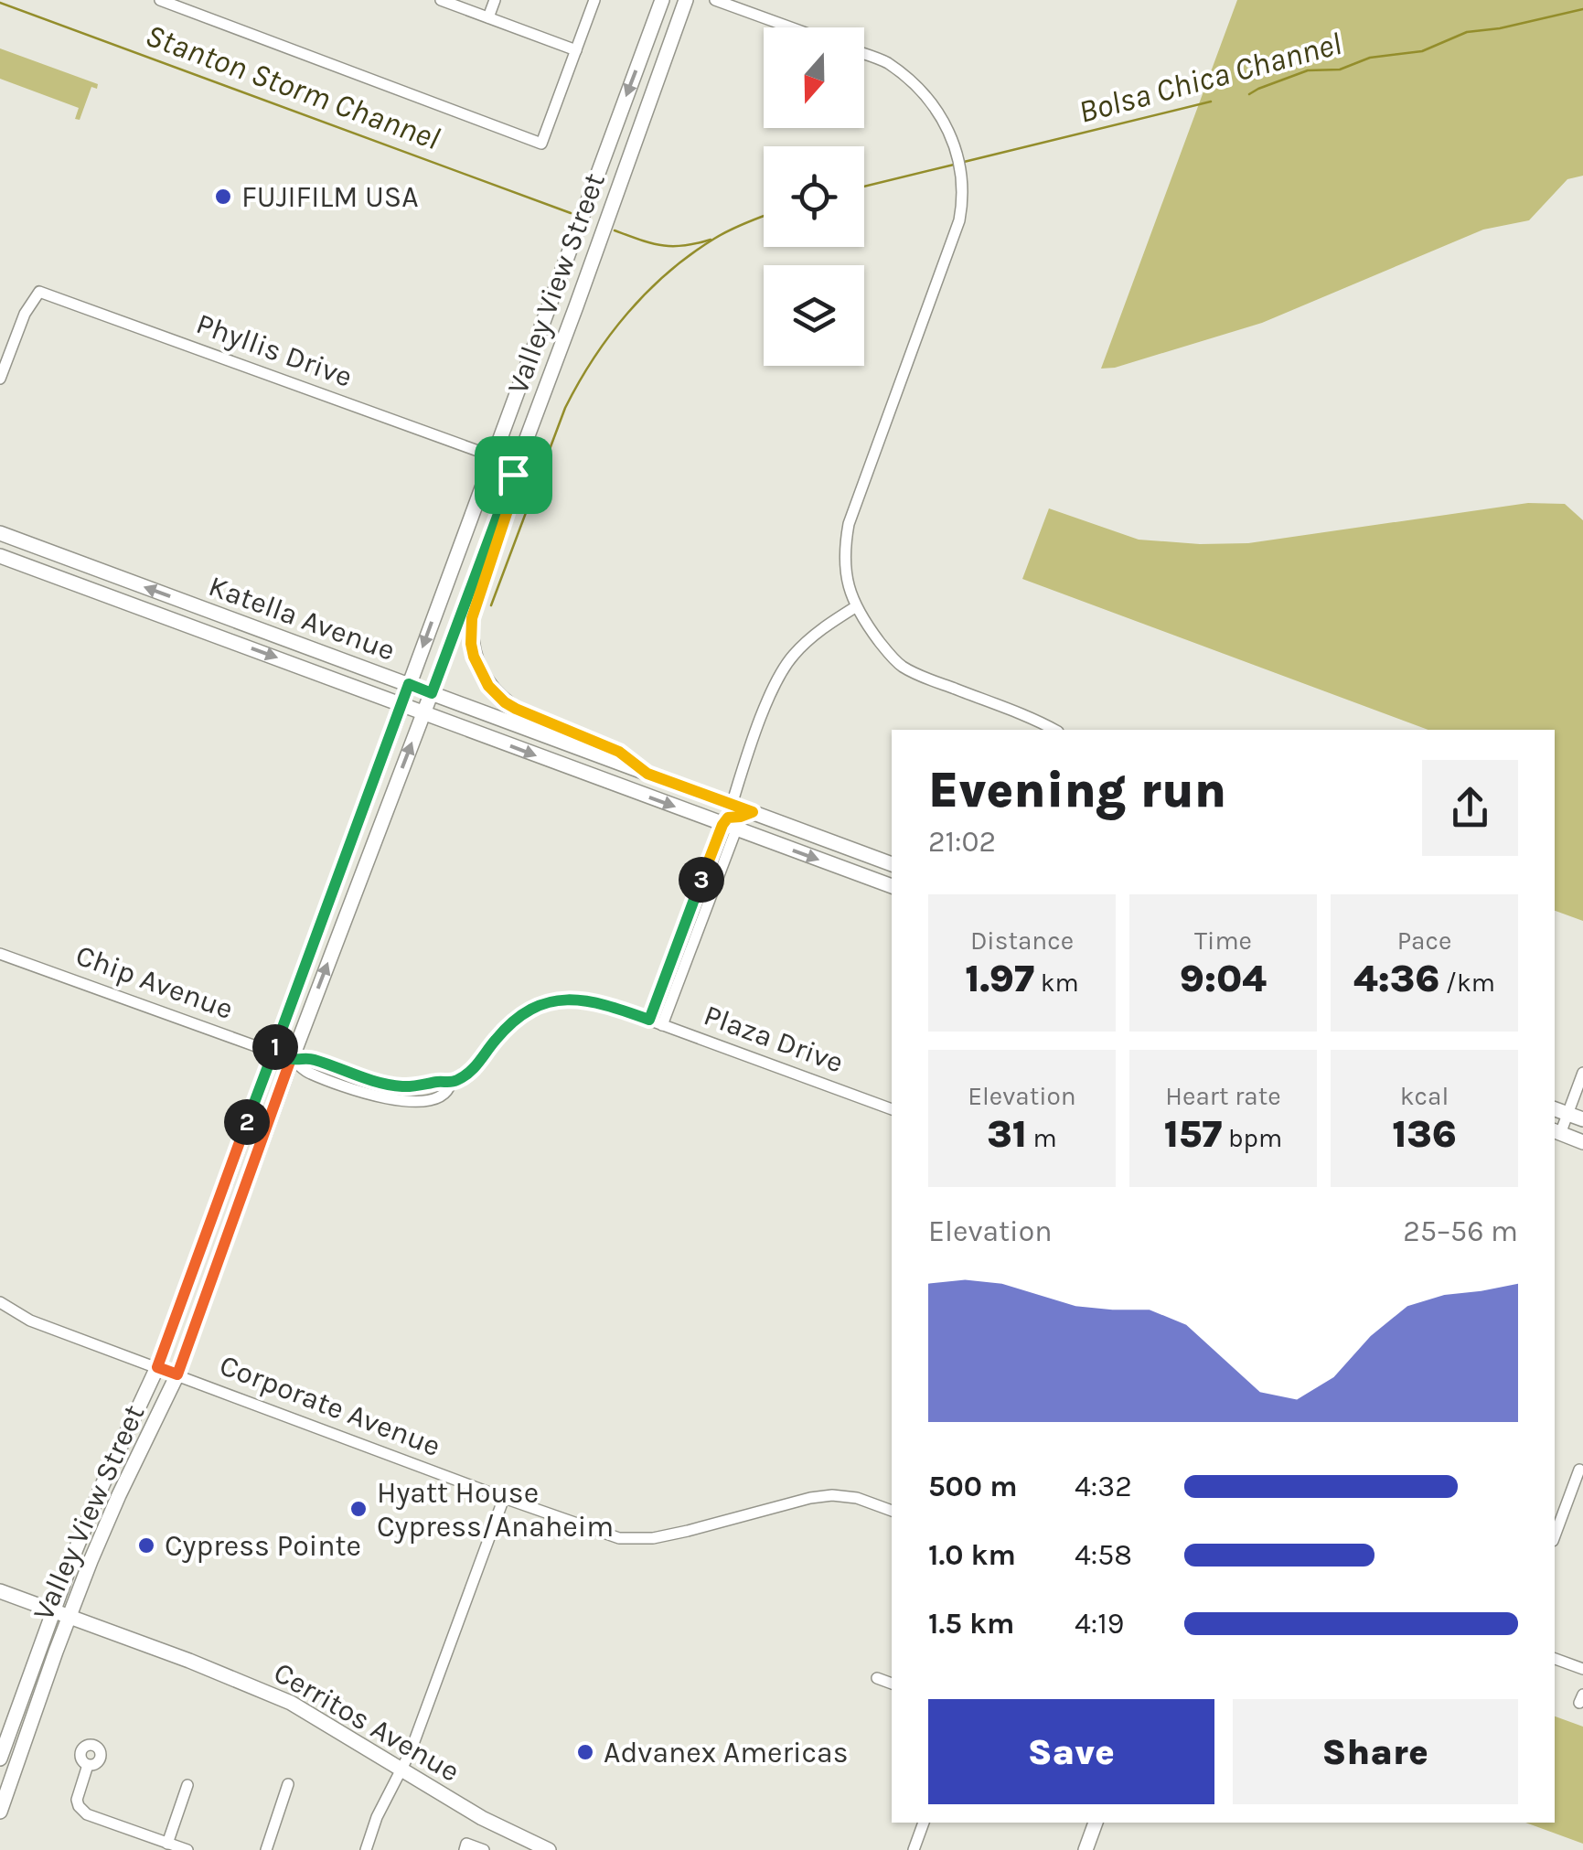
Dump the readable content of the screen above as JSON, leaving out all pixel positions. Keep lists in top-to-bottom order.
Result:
{
  "streets": {
    "main road": ["Valley View Street", "Katella Avenue", "Cerritos Avenue"],
    "street": [
      "Phyllis Drive",
      "Chip Avenue",
      "Plaza Drive",
      "Corporate Avenue"
    ]
  },
  "crossings": [
    ["Valley View Street", "Phyllis Drive"],
    ["Valley View Street", "Katella Avenue"],
    ["Valley View Street", "Chip Avenue"],
    ["Valley View Street", "Plaza Drive"],
    ["Valley View Street", "Corporate Avenue"],
    ["Valley View Street", "Cerritos Avenue"],
    ["Chip Avenue", "Plaza Drive"]
  ],
  "water": ["Bolsa Chica Channel", "Stanton Storm Channel"],
  "places": [
    "FUJIFILM USA",
    "Hyatt House Cypress/Anaheim",
    "Cypress Pointe",
    "Advanex Americas"
  ],
  "north": "bottom",
  "page": {
    "heading": ["Evening run", "21:02"],
    "pins": ["3", "1", "2"],
    "stats": [
      ["Distance", "1.97 km"],
      ["Time", "9:04"],
      ["Pace", "4:36 /km"],
      ["Elevation", "31 m"],
      ["Heart rate", "157 bpm"],
      ["kcal", "136"]
    ],
    "chart": ["Elevation", "25–56 m"],
    "list": [
      {
        "name": "500 m",
        "note": "4:32"
      },
      {
        "name": "1.0 km",
        "note": "4:58"
      },
      {
        "name": "1.5 km",
        "note": "4:19"
      }
    ],
    "buttons": ["Save", "Share"]
  }
}
